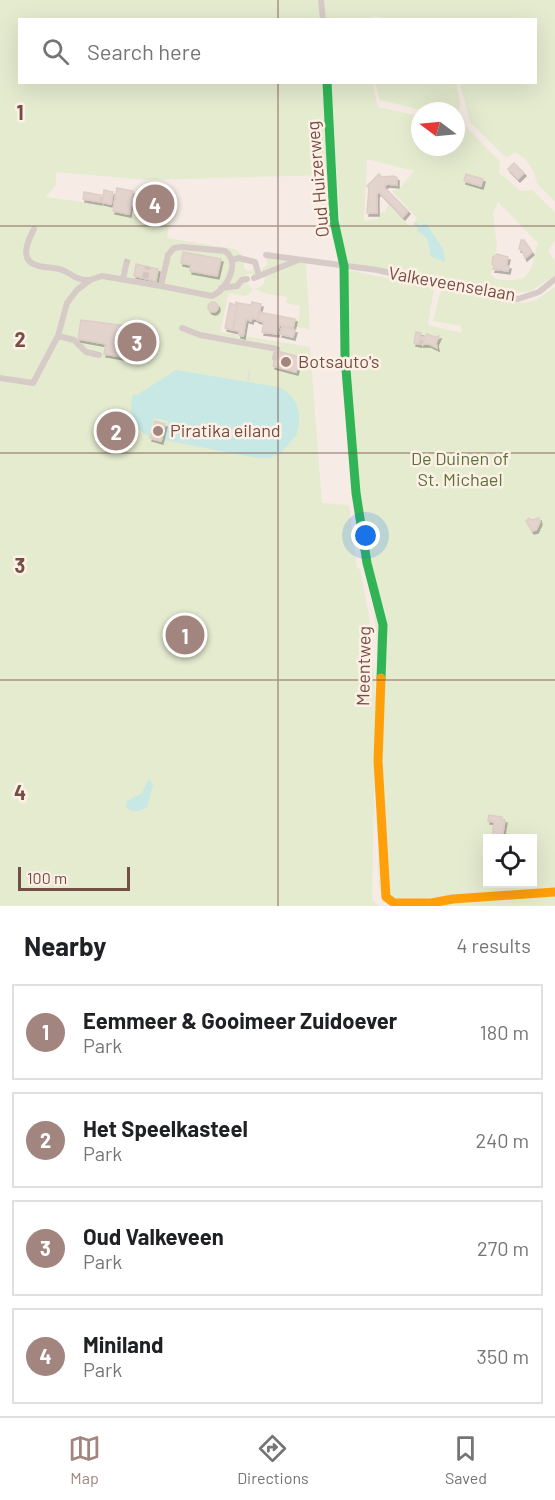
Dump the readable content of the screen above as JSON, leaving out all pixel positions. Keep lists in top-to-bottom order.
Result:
{
  "streets": {
    "street": ["Oud Huizerweg", "Valkeveenselaan", "Meentweg"]
  },
  "crossings": [
    ["Oud Huizerweg", "Valkeveenselaan"],
    ["Oud Huizerweg", "Meentweg"],
    ["Valkeveenselaan", "Meentweg"]
  ],
  "parks": ["De Duinen of St. Michael"],
  "places": ["Botsauto's", "Piratika eiland"],
  "scale_bar": "100 m",
  "north": "left",
  "page": {
    "search": "Search here",
    "pins": [
      "4",
      "3",
      "2",
      "1"
    ],
    "scale": "100 m",
    "heading": ["Nearby", "4 results"],
    "list": [
      {
        "mark": "1",
        "name": "Eemmeer & Gooimeer Zuidoever",
        "note": "Park",
        "value": "180 m"
      },
      {
        "mark": "2",
        "name": "Het Speelkasteel",
        "note": "Park",
        "value": "240 m"
      },
      {
        "mark": "3",
        "name": "Oud Valkeveen",
        "note": "Park",
        "value": "270 m"
      },
      {
        "mark": "4",
        "name": "Miniland",
        "note": "Park",
        "value": "350 m"
      }
    ],
    "nav": ["Map", "Directions", "Saved"]
  },
  "grid": {
    "rows": [
      "1",
      "2",
      "3",
      "4"
    ]
  }
}
